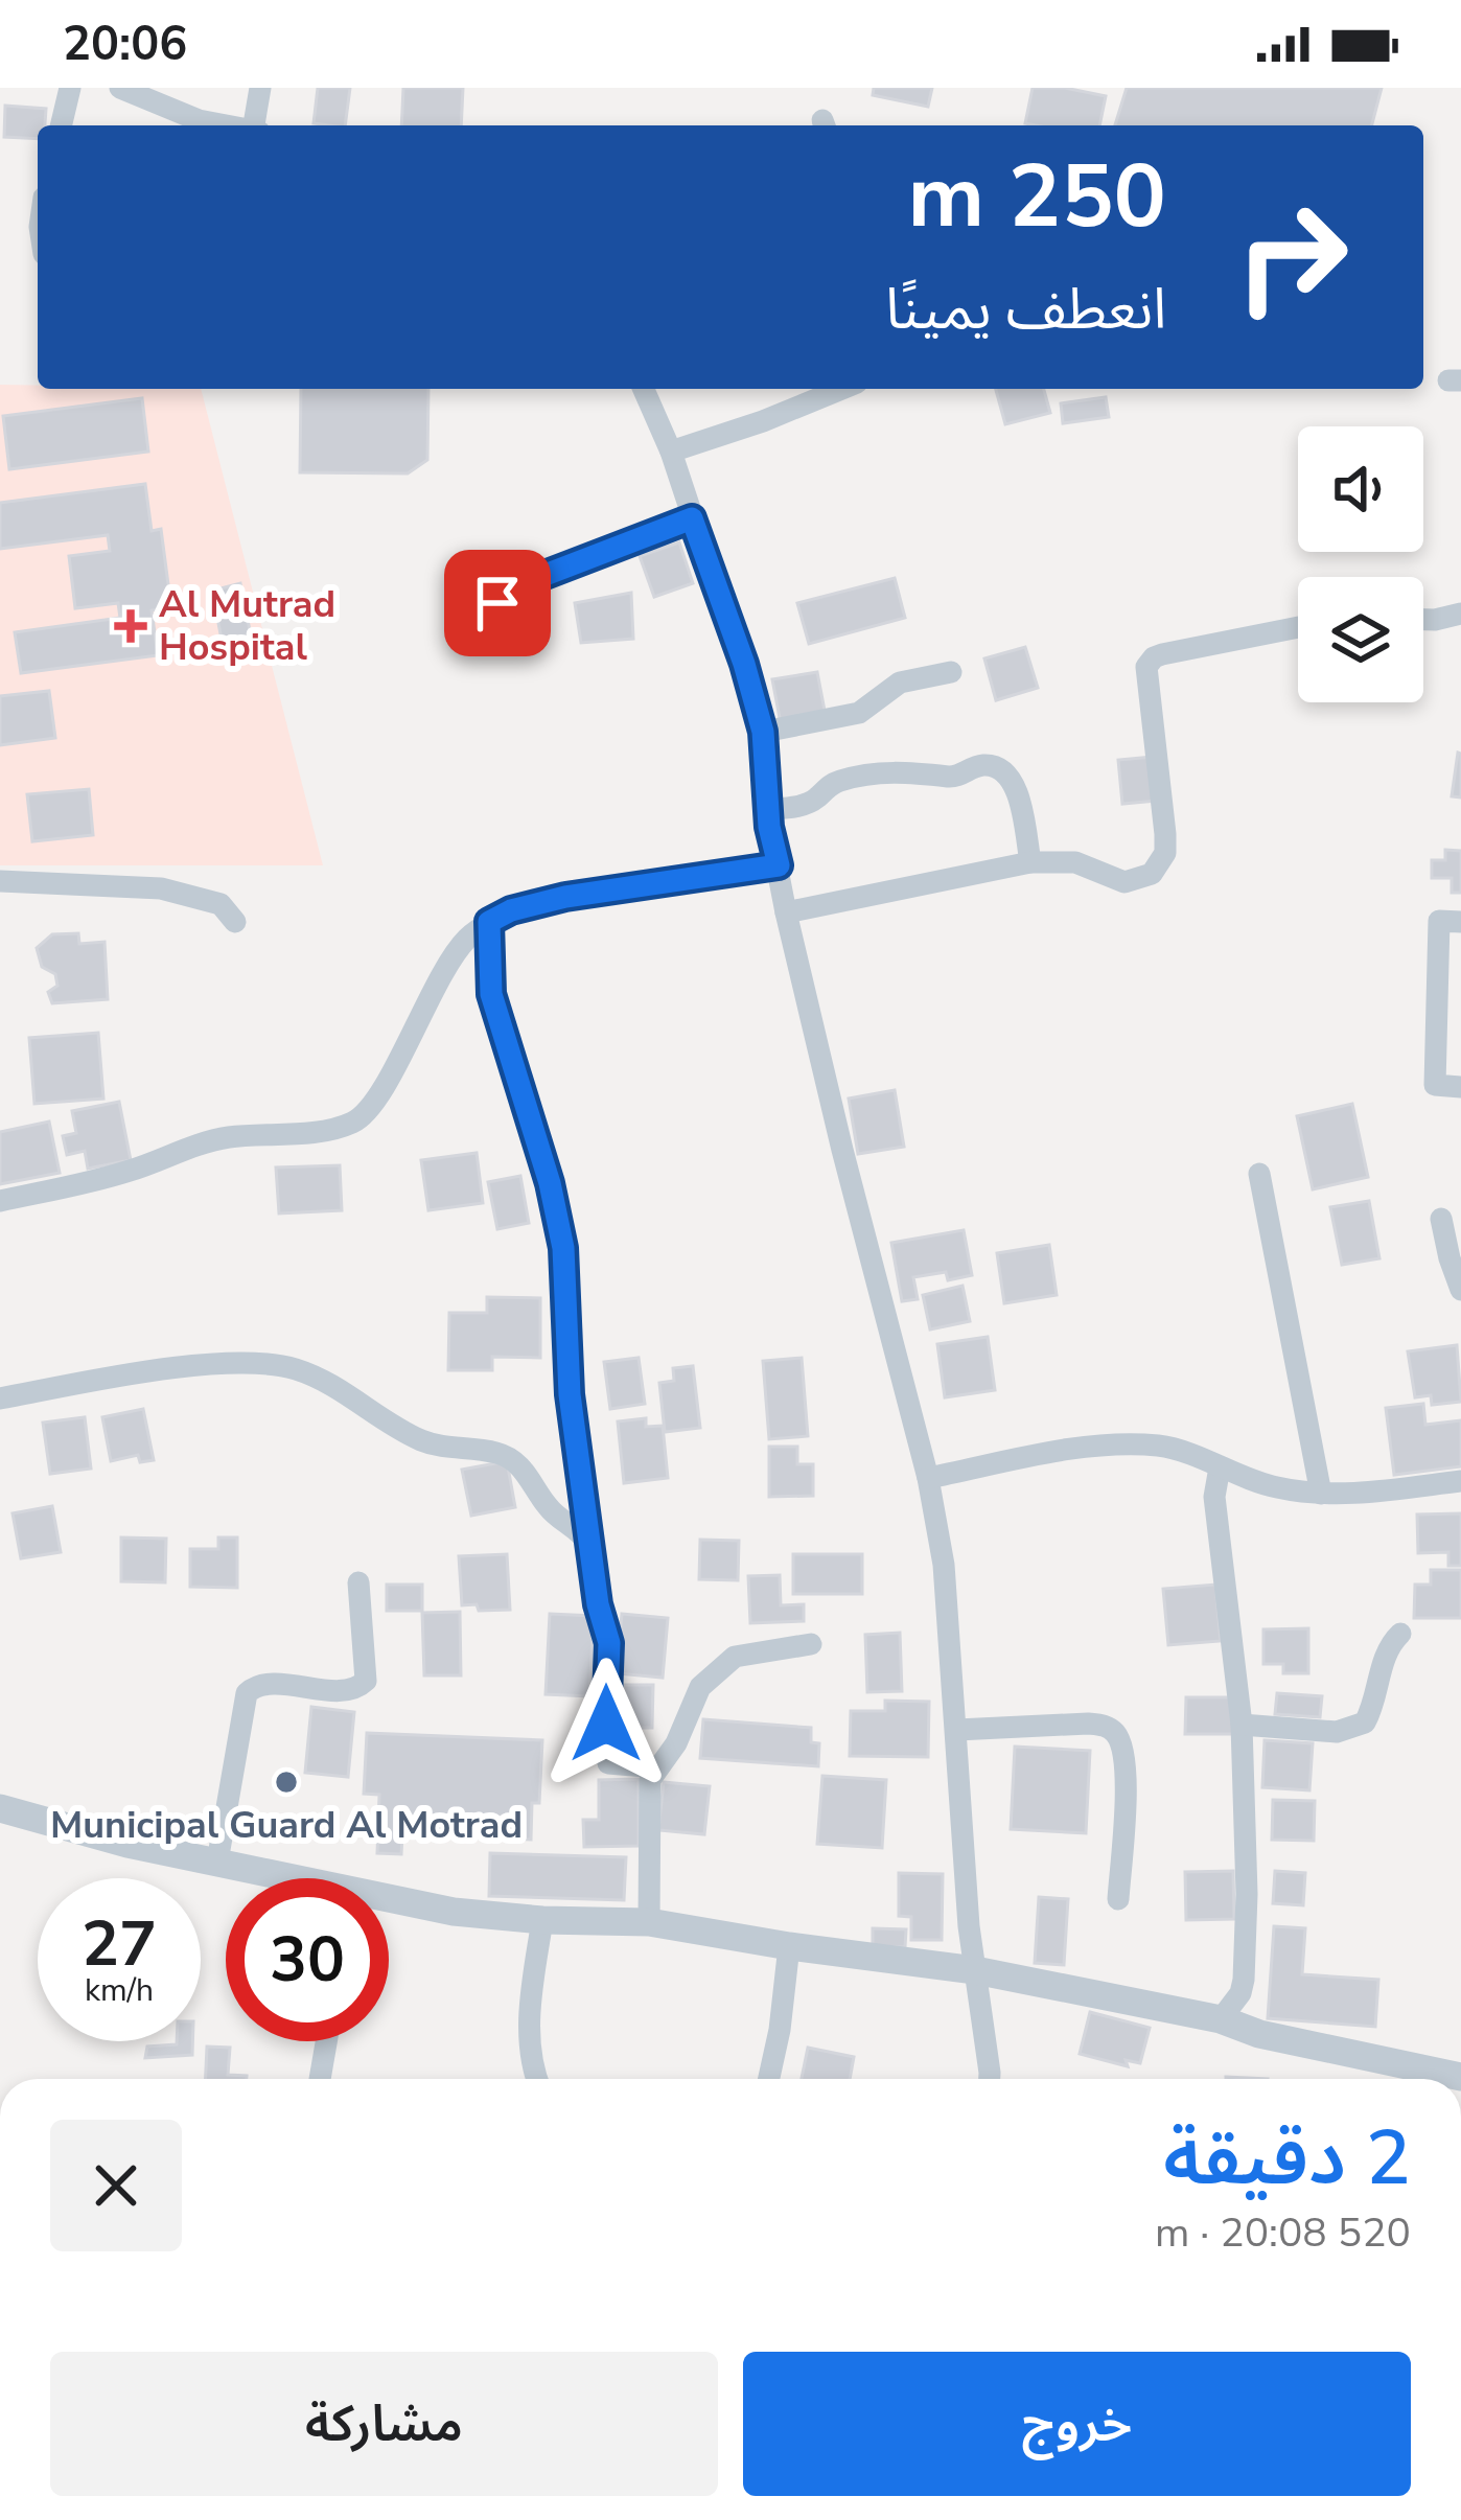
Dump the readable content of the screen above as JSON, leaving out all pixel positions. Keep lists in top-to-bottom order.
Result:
{
  "places": {
    "health": ["Al Mutrad Hospital"],
    "other": ["Municipal Guard Al Motrad"]
  },
  "page": {
    "status": "20:06",
    "turn": ["250 m", "انعطف يمينًا"],
    "speed": "27 km/h",
    "limit": "30",
    "heading": ["2 دقيقة", "520 m · 20:08"],
    "buttons": ["خروج", "مشاركة"]
  }
}
